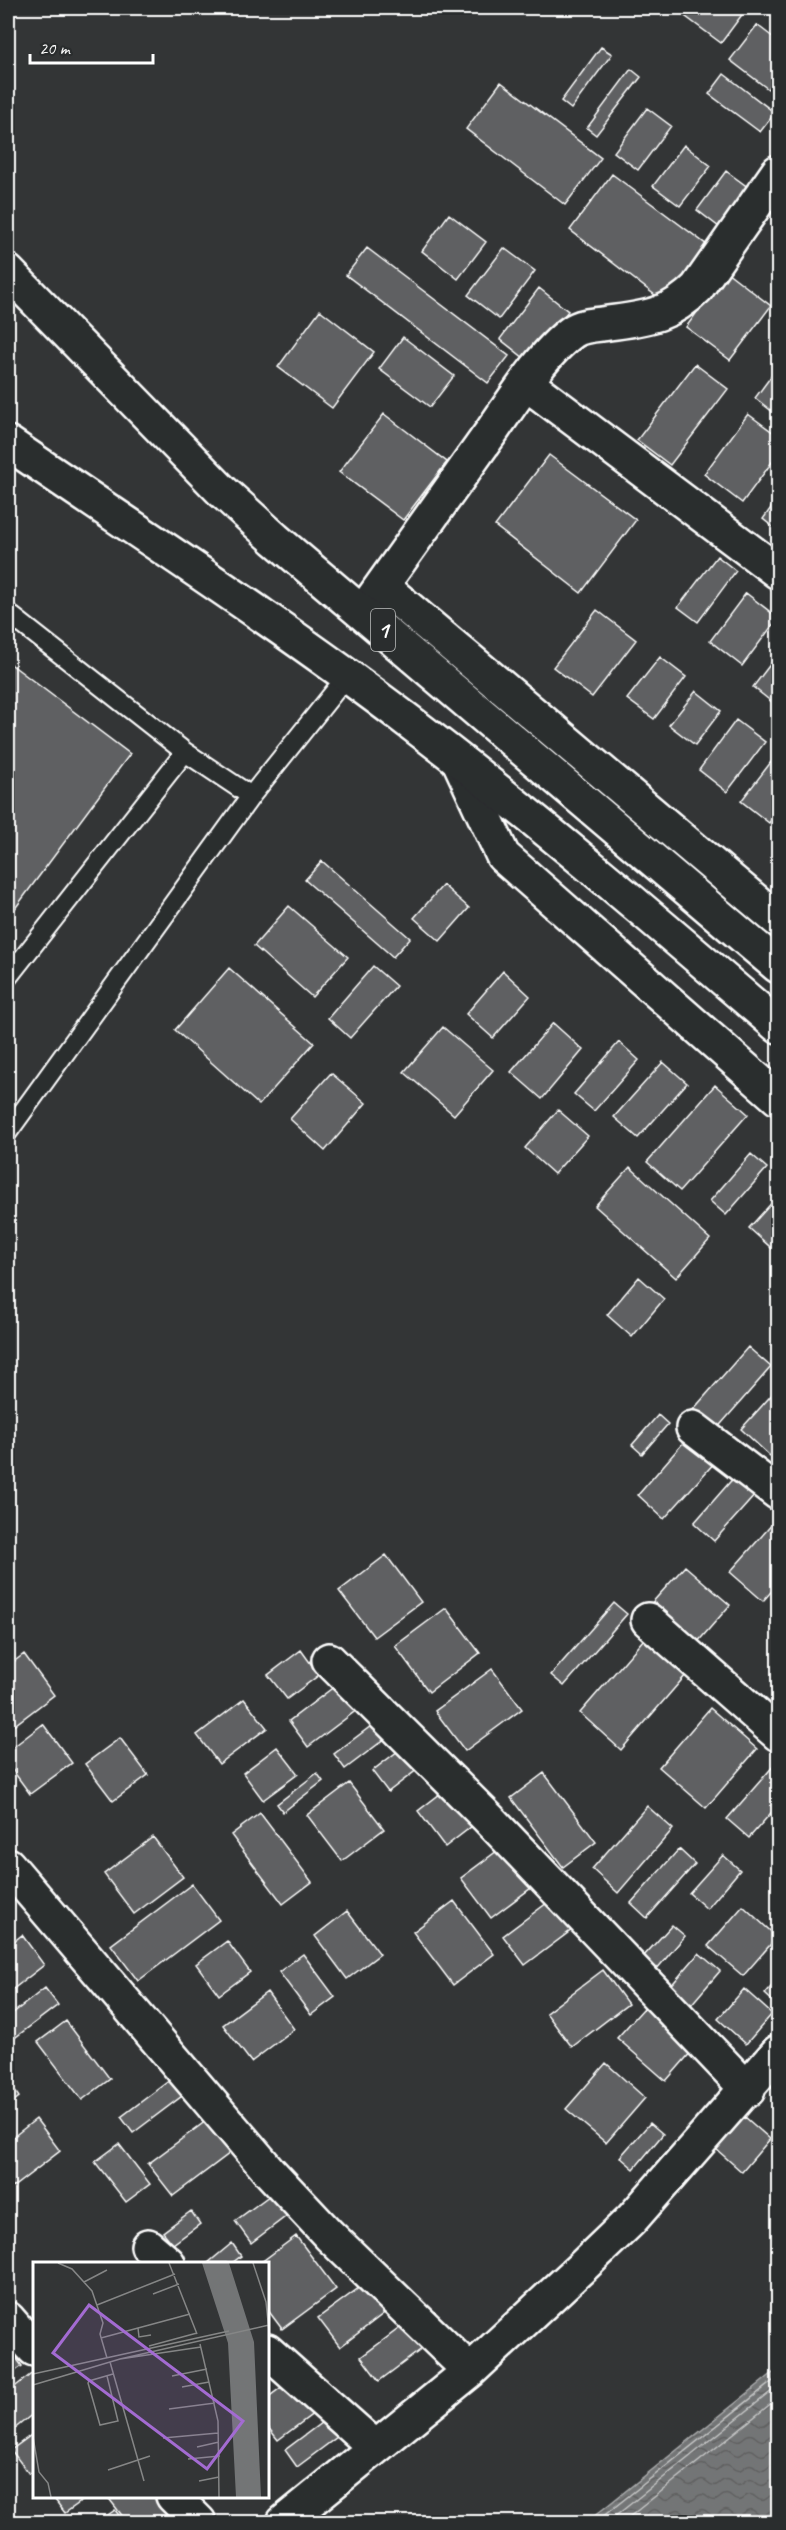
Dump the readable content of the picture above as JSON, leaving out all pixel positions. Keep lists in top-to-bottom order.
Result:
{
  "streets": {
    "street": ["1"]
  },
  "scale_bar": "20 m"
}
